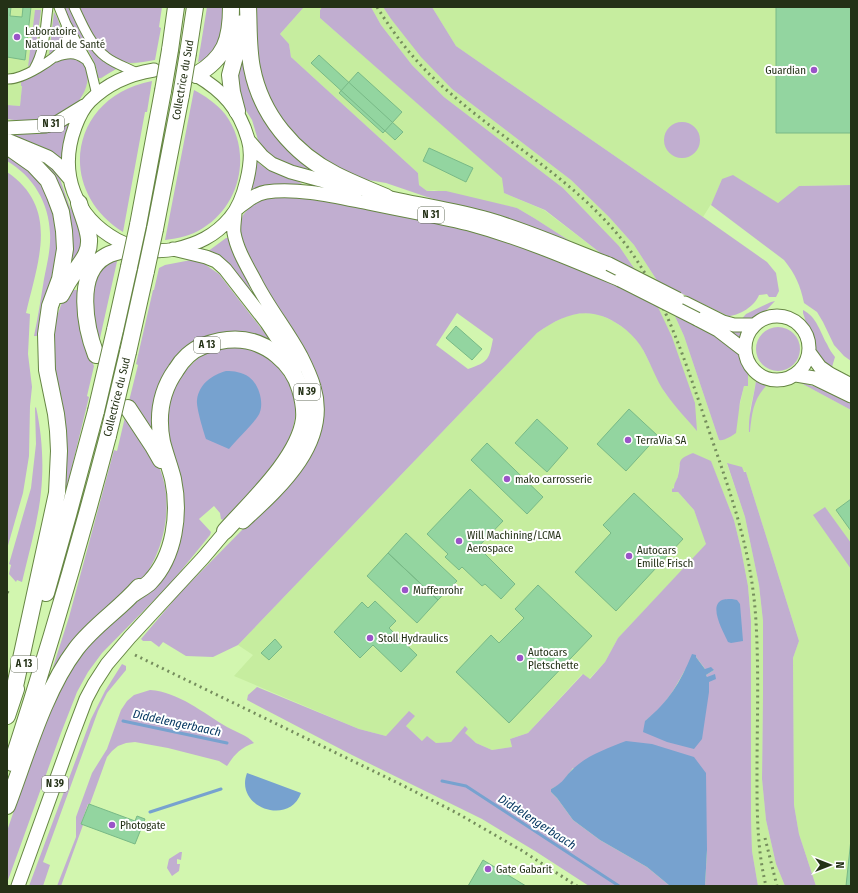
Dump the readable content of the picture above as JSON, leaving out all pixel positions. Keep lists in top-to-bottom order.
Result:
{
  "streets": {
    "highway": ["Collectrice du Sud", "A 13"],
    "main road": ["N 31", "N 39"]
  },
  "crossings": [
    ["Collectrice du Sud", "A 13"],
    ["N 31", "A 13"],
    ["N 31", "N 39"],
    ["A 13", "N 39"]
  ],
  "water": ["Diddelengerbaach"],
  "places": [
    "Laboratoire National de Santé",
    "Guardian",
    "TerraVia SA",
    "mako carrosserie",
    "Will Machining/LCMA Aerospace",
    "Autocars Emille Frisch",
    "Muffenrohr",
    "Stoll Hydraulics",
    "Autocars Pletschette",
    "Photogate",
    "Gate Gabarit"
  ],
  "north": "right"
}
